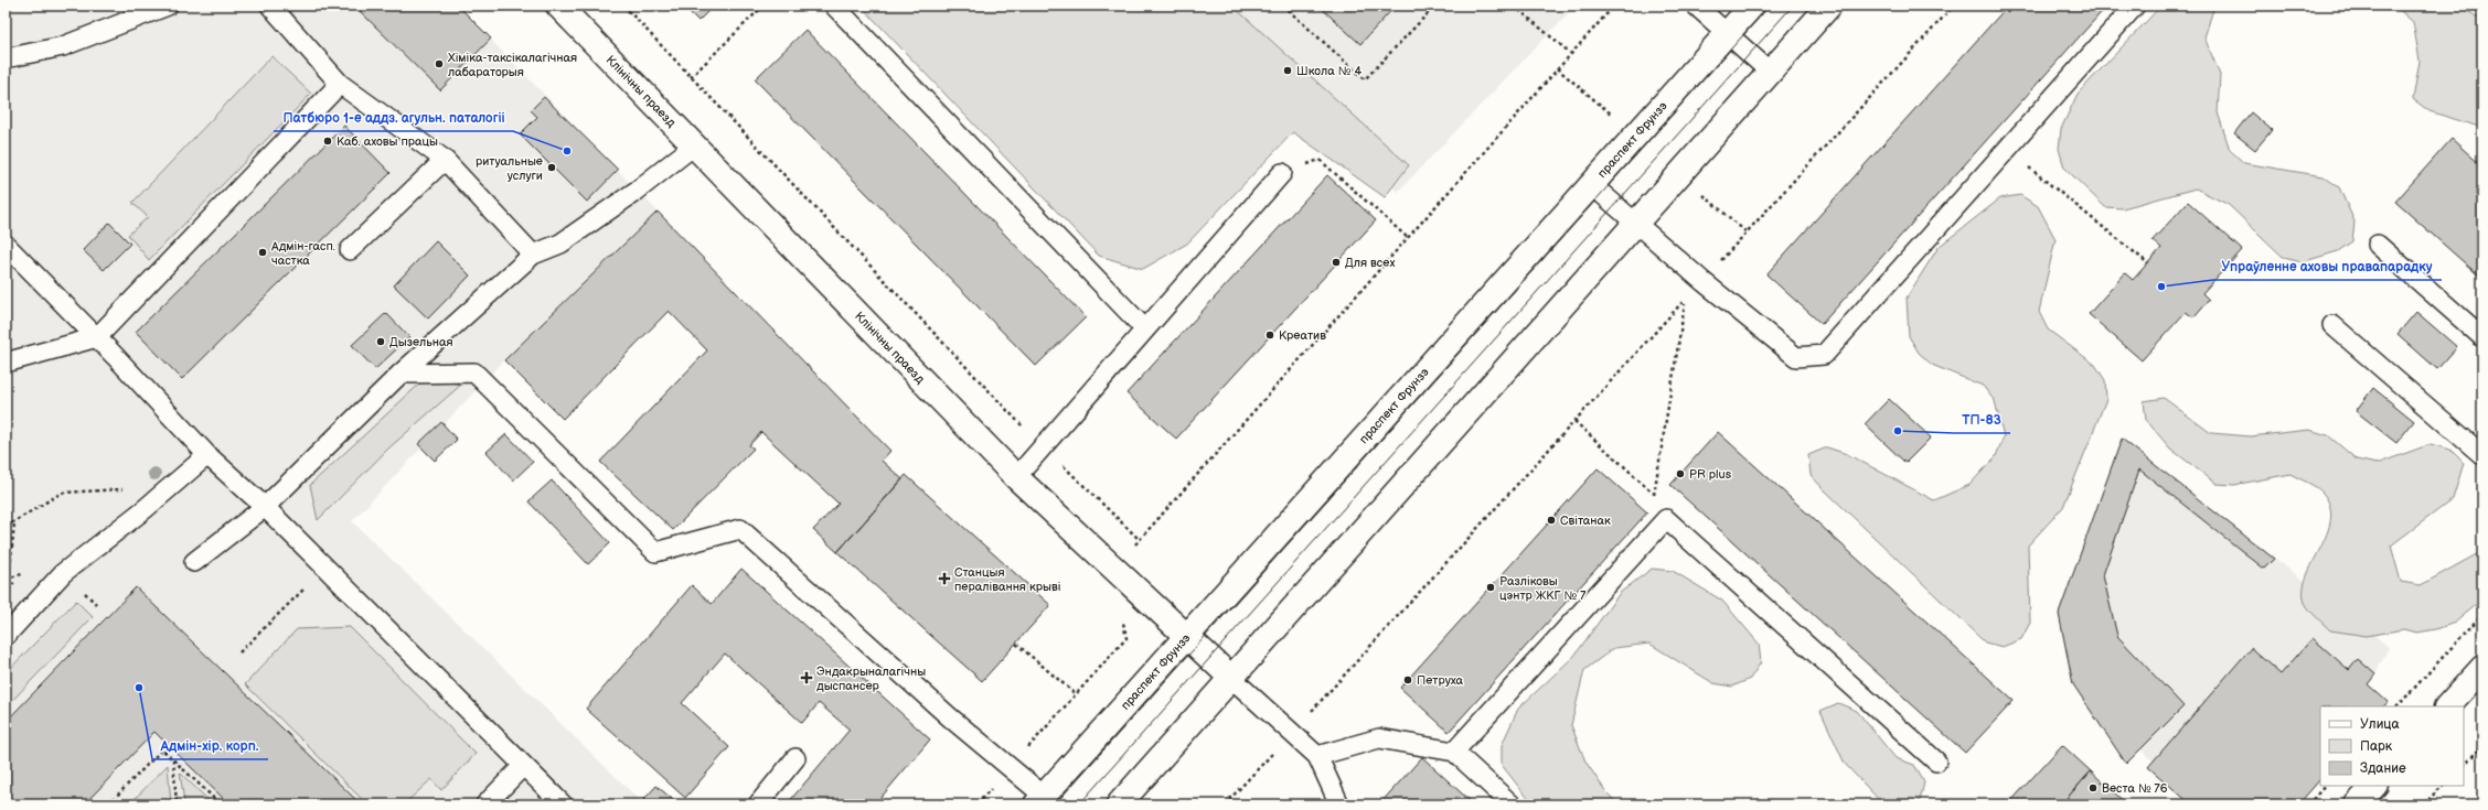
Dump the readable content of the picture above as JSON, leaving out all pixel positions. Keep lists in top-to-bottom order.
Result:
{
  "streets": {
    "main road": ["Клінічны праезд", "праспект Фрунзэ"]
  },
  "crossings": [
    ["Клінічны праезд", "праспект Фрунзэ"]
  ],
  "places": {
    "other": [
      "Хіміка-таксікалагічная лабараторыя",
      "Школа № 4",
      "Каб. аховы працы",
      "Патбюро 1-е аддз. агульн. паталогіі",
      "ритуальные услуги",
      "Адмін-гасп. частка",
      "Для всех",
      "Упраўленне аховы правапарадку",
      "Креатив",
      "Дызельная",
      "ТП-83",
      "PR plus",
      "Світанак",
      "Разліковы цэнтр ЖКГ № 7",
      "Петруха",
      "Адмін-хір. корп.",
      "Веста № 76"
    ],
    "health": ["Станцыя пералівання крыві", "Эндакрыналагічны дыспансер"]
  },
  "legend": ["Улица", "Парк", "Здание"]
}
